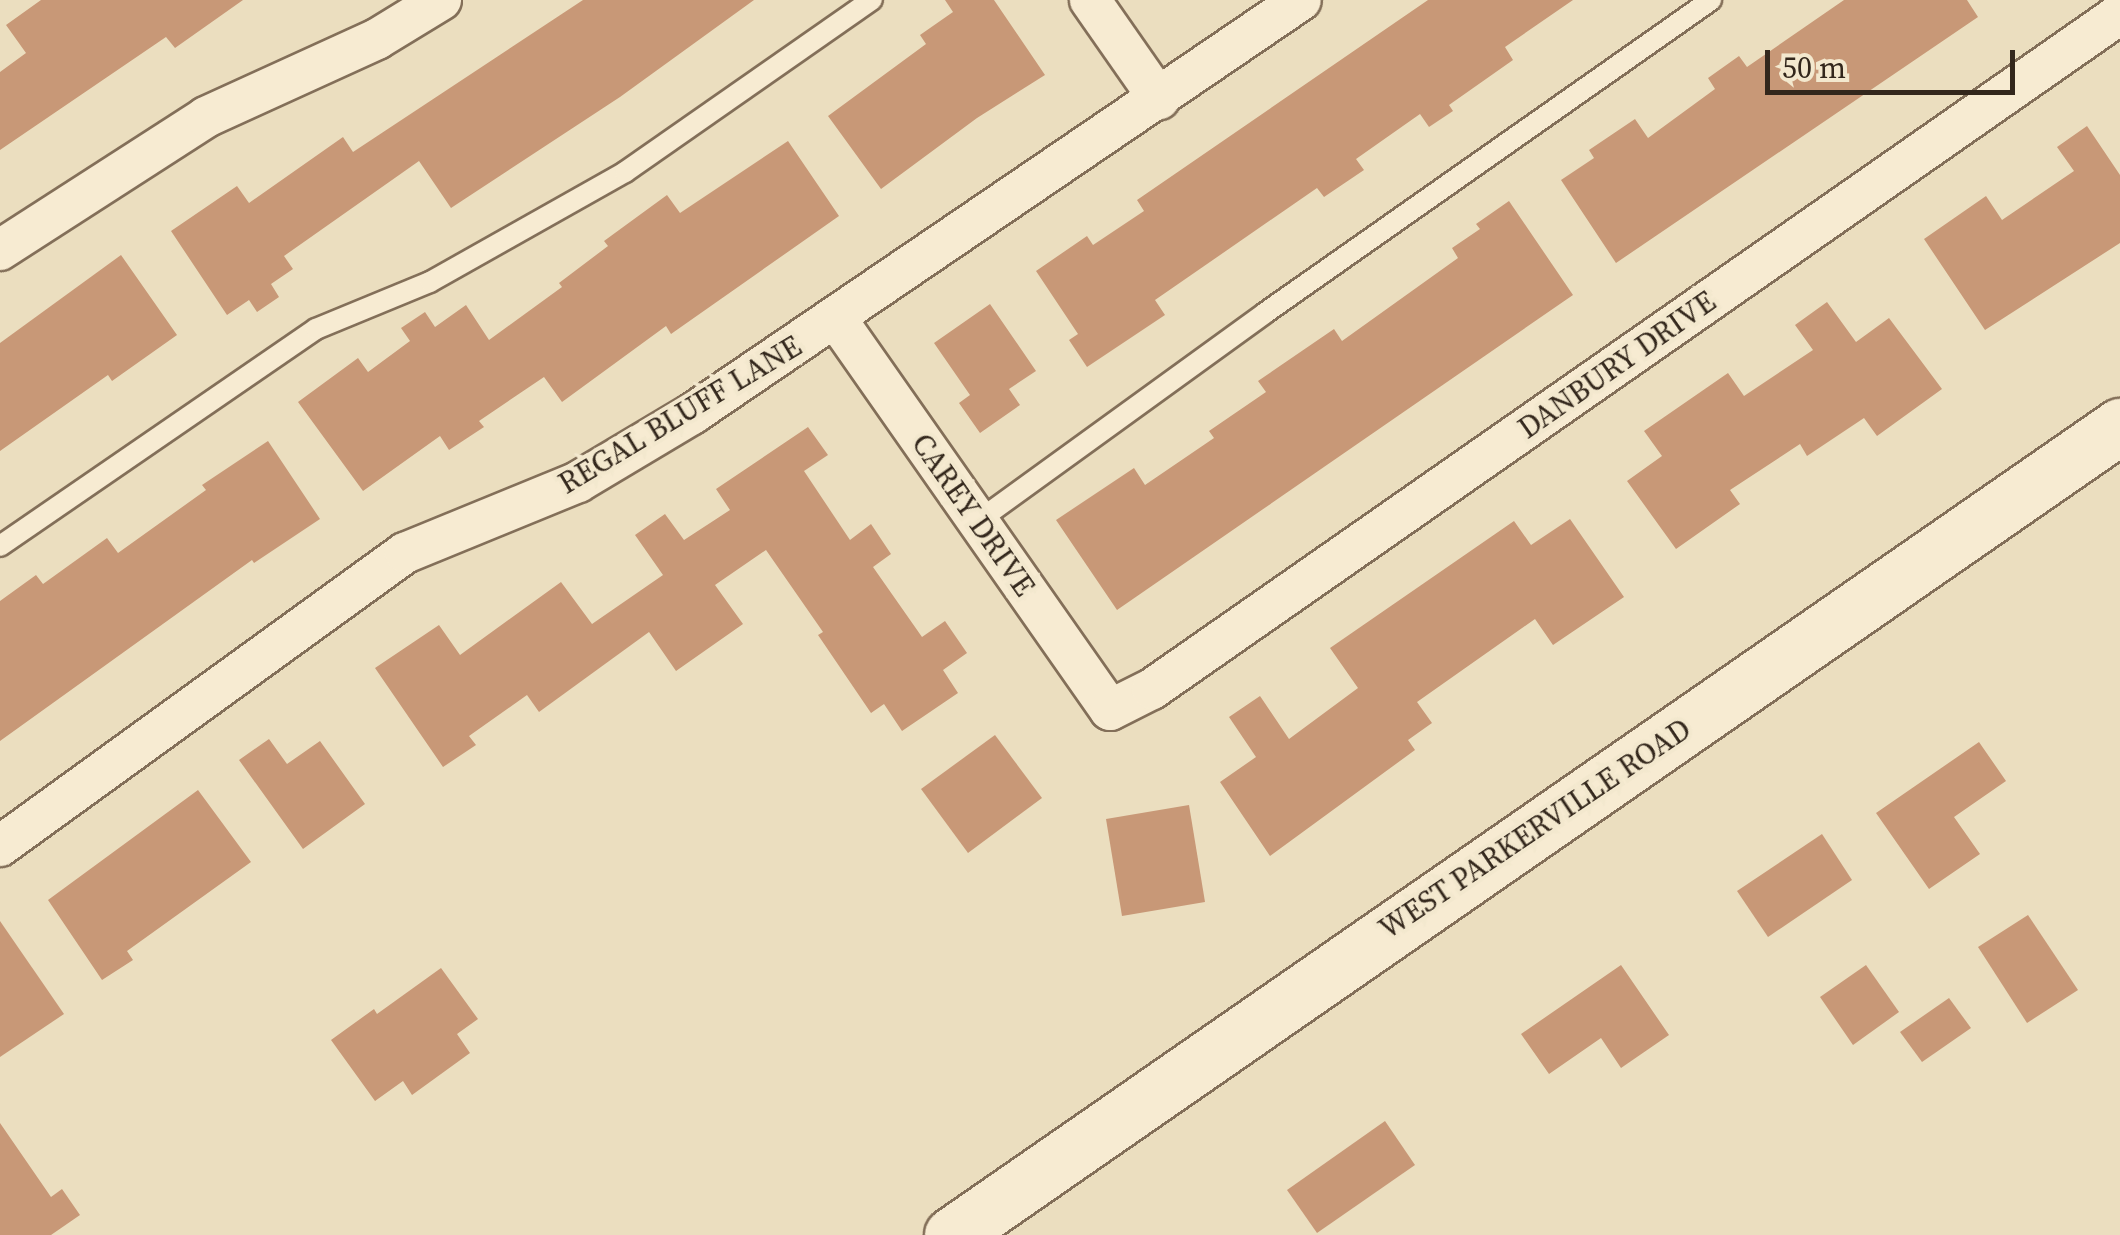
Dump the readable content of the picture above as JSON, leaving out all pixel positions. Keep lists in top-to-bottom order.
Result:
{
  "streets": {
    "main road": ["WEST PARKERVILLE ROAD"],
    "street": ["DANBURY DRIVE", "REGAL BLUFF LANE", "CAREY DRIVE"]
  },
  "crossings": [
    ["DANBURY DRIVE", "CAREY DRIVE"],
    ["REGAL BLUFF LANE", "CAREY DRIVE"]
  ],
  "scale_bar": "50 m"
}
